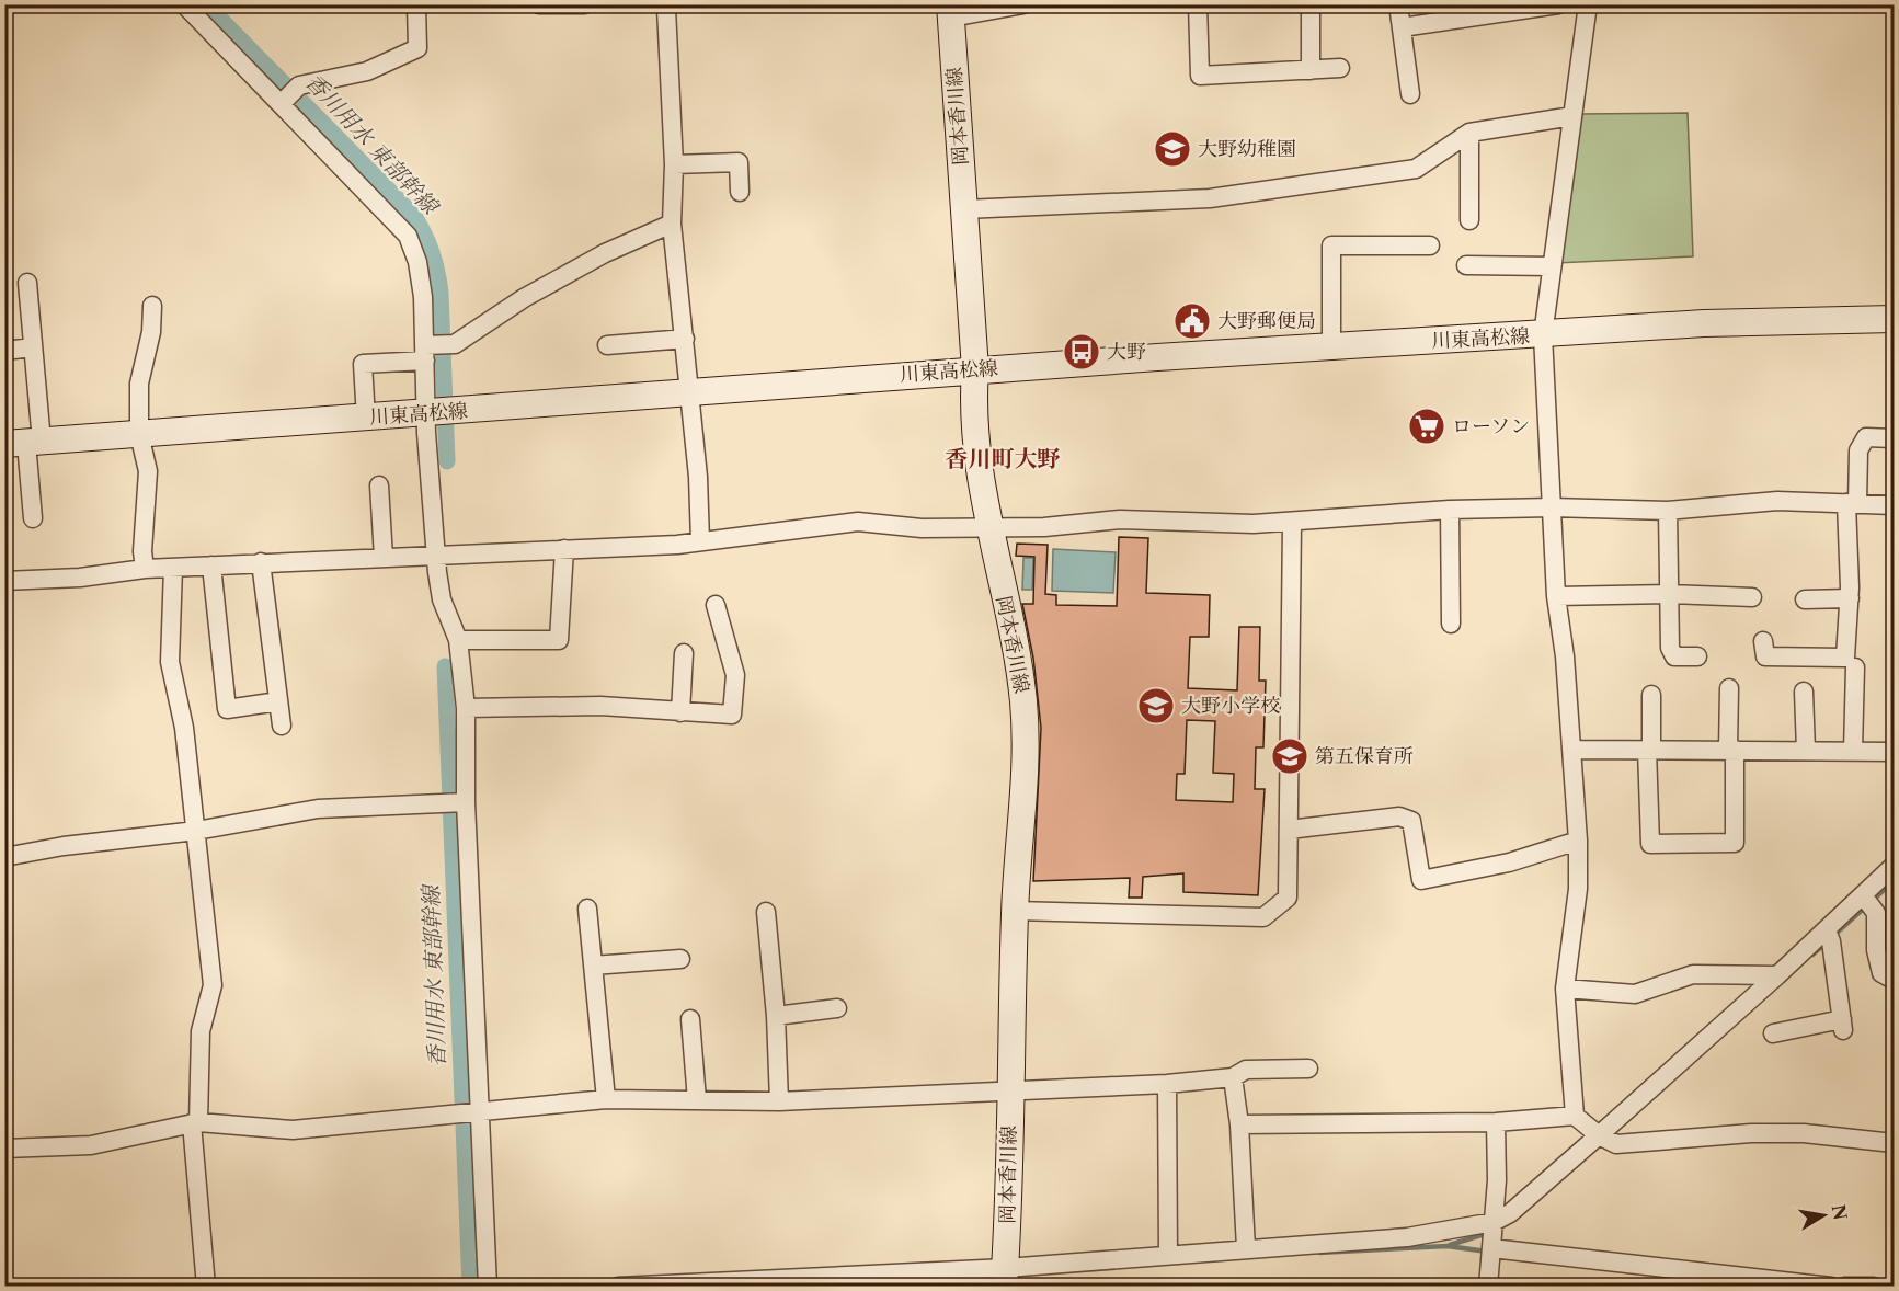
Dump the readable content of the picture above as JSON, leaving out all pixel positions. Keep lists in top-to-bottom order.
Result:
{
  "streets": {
    "main road": ["岡本香川線", "川東高松線"]
  },
  "crossings": [
    ["岡本香川線", "川東高松線"]
  ],
  "districts": ["香川町大野"],
  "water": ["香川用水 東部幹線"],
  "places": {
    "school or university": ["大野幼稚園", "大野小学校", "第五保育所"],
    "public building": ["大野郵便局"],
    "bus stop": ["大野"],
    "supermarket": ["ローソン"]
  },
  "north": "right"
}
